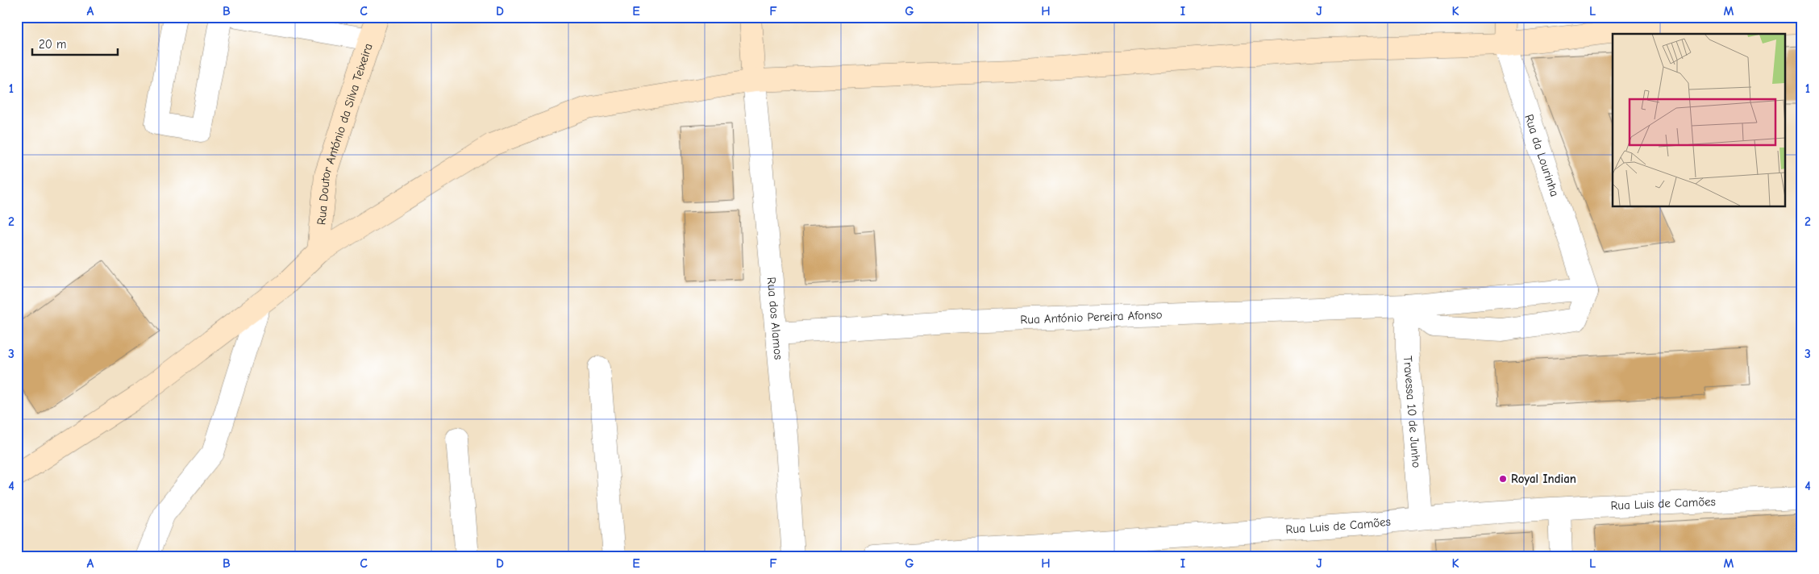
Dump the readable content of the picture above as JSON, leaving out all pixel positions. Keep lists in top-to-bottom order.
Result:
{
  "streets": {
    "street": [
      "Rua Doutor António da Silva Teixeira",
      "Rua da Lourinha",
      "Rua António Pereira Afonso",
      "Rua dos Alamos",
      "Travessa 10 de Junho",
      "Rua Luis de Camões"
    ]
  },
  "crossings": [
    ["Rua da Lourinha", "Rua António Pereira Afonso"],
    ["Rua António Pereira Afonso", "Rua dos Alamos"],
    ["Rua António Pereira Afonso", "Travessa 10 de Junho"],
    ["Travessa 10 de Junho", "Rua Luis de Camões"]
  ],
  "places": ["Royal Indian"],
  "scale_bar": "20 m",
  "grid": {
    "columns": [
      "A",
      "B",
      "C",
      "D",
      "E",
      "F",
      "G",
      "H",
      "I",
      "J",
      "K",
      "L",
      "M"
    ],
    "rows": [
      "1",
      "2",
      "3",
      "4"
    ]
  }
}
